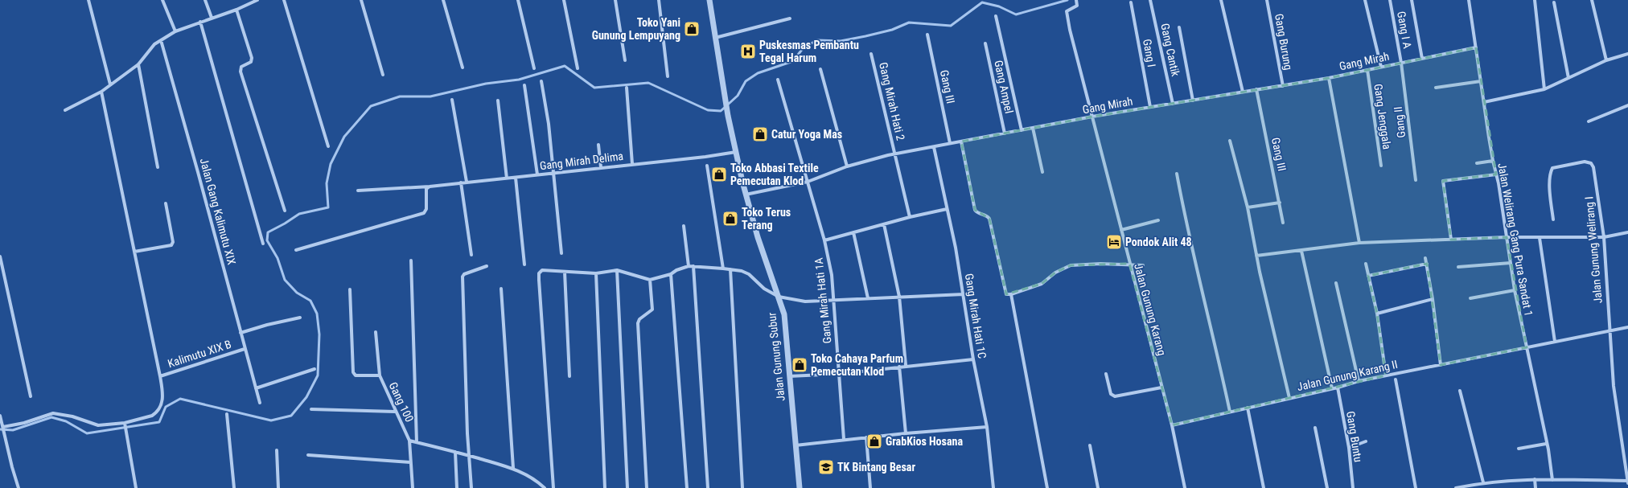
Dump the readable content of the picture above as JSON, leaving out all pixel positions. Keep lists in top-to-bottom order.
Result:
{
  "streets": {
    "street": [
      "Gang I A",
      "Gang Burung",
      "Gang Cantik",
      "Gang I",
      "Gang Mirah",
      "Gang III",
      "Gang Ampel",
      "Gang Mirah Hati 2",
      "Gang Jenggala",
      "Gang II",
      "Gang Mirah Delima",
      "Jalan Gang Kalimutu XIX",
      "Jalan Welirang Gang Pura Sandat 1",
      "Jalan Gunung Welirang I",
      "Gang Mirah Hati 1A",
      "Jalan Gunung Karang",
      "Gang Mirah Hati 1C",
      "Kalimutu XIX B",
      "Jalan Gunung Subur",
      "Jalan Gunung Karang II",
      "Gang 100",
      "Gang Buntu"
    ]
  },
  "crossings": [
    ["Gang I A", "Gang Mirah"],
    ["Gang I A", "Gang II"],
    ["Gang Burung", "Gang Mirah"],
    ["Gang Cantik", "Gang Mirah"],
    ["Gang I", "Gang Mirah"],
    ["Gang Mirah", "Gang III"],
    ["Gang Mirah", "Gang Ampel"],
    ["Gang Mirah", "Gang Mirah Hati 2"],
    ["Gang Mirah", "Gang Jenggala"],
    ["Gang Mirah", "Gang II"],
    ["Gang Mirah", "Jalan Welirang Gang Pura Sandat 1"],
    ["Gang Mirah", "Gang Mirah Hati 1A"],
    ["Gang Mirah", "Jalan Gunung Karang"],
    ["Gang Mirah", "Gang Mirah Hati 1C"],
    ["Gang Mirah", "Jalan Gunung Subur"],
    ["Gang Mirah Delima", "Jalan Gunung Subur"],
    ["Jalan Gang Kalimutu XIX", "Kalimutu XIX B"],
    ["Jalan Welirang Gang Pura Sandat 1", "Jalan Gunung Karang II"],
    ["Jalan Gunung Karang", "Jalan Gunung Karang II"],
    ["Jalan Gunung Karang II", "Gang Buntu"]
  ],
  "places": {
    "shop": [
      "Toko Yani Gunung Lempuyang",
      "Catur Yoga Mas",
      "Toko Abbasi Textile Pemecutan Klod",
      "Toko Terus Terang",
      "Toko Cahaya Parfum Pemecutan Klod",
      "GrabKios Hosana"
    ],
    "hospital": ["Puskesmas Pembantu Tegal Harum"],
    "hotel": ["Pondok Alit 48"],
    "school or university": ["TK Bintang Besar"]
  }
}
